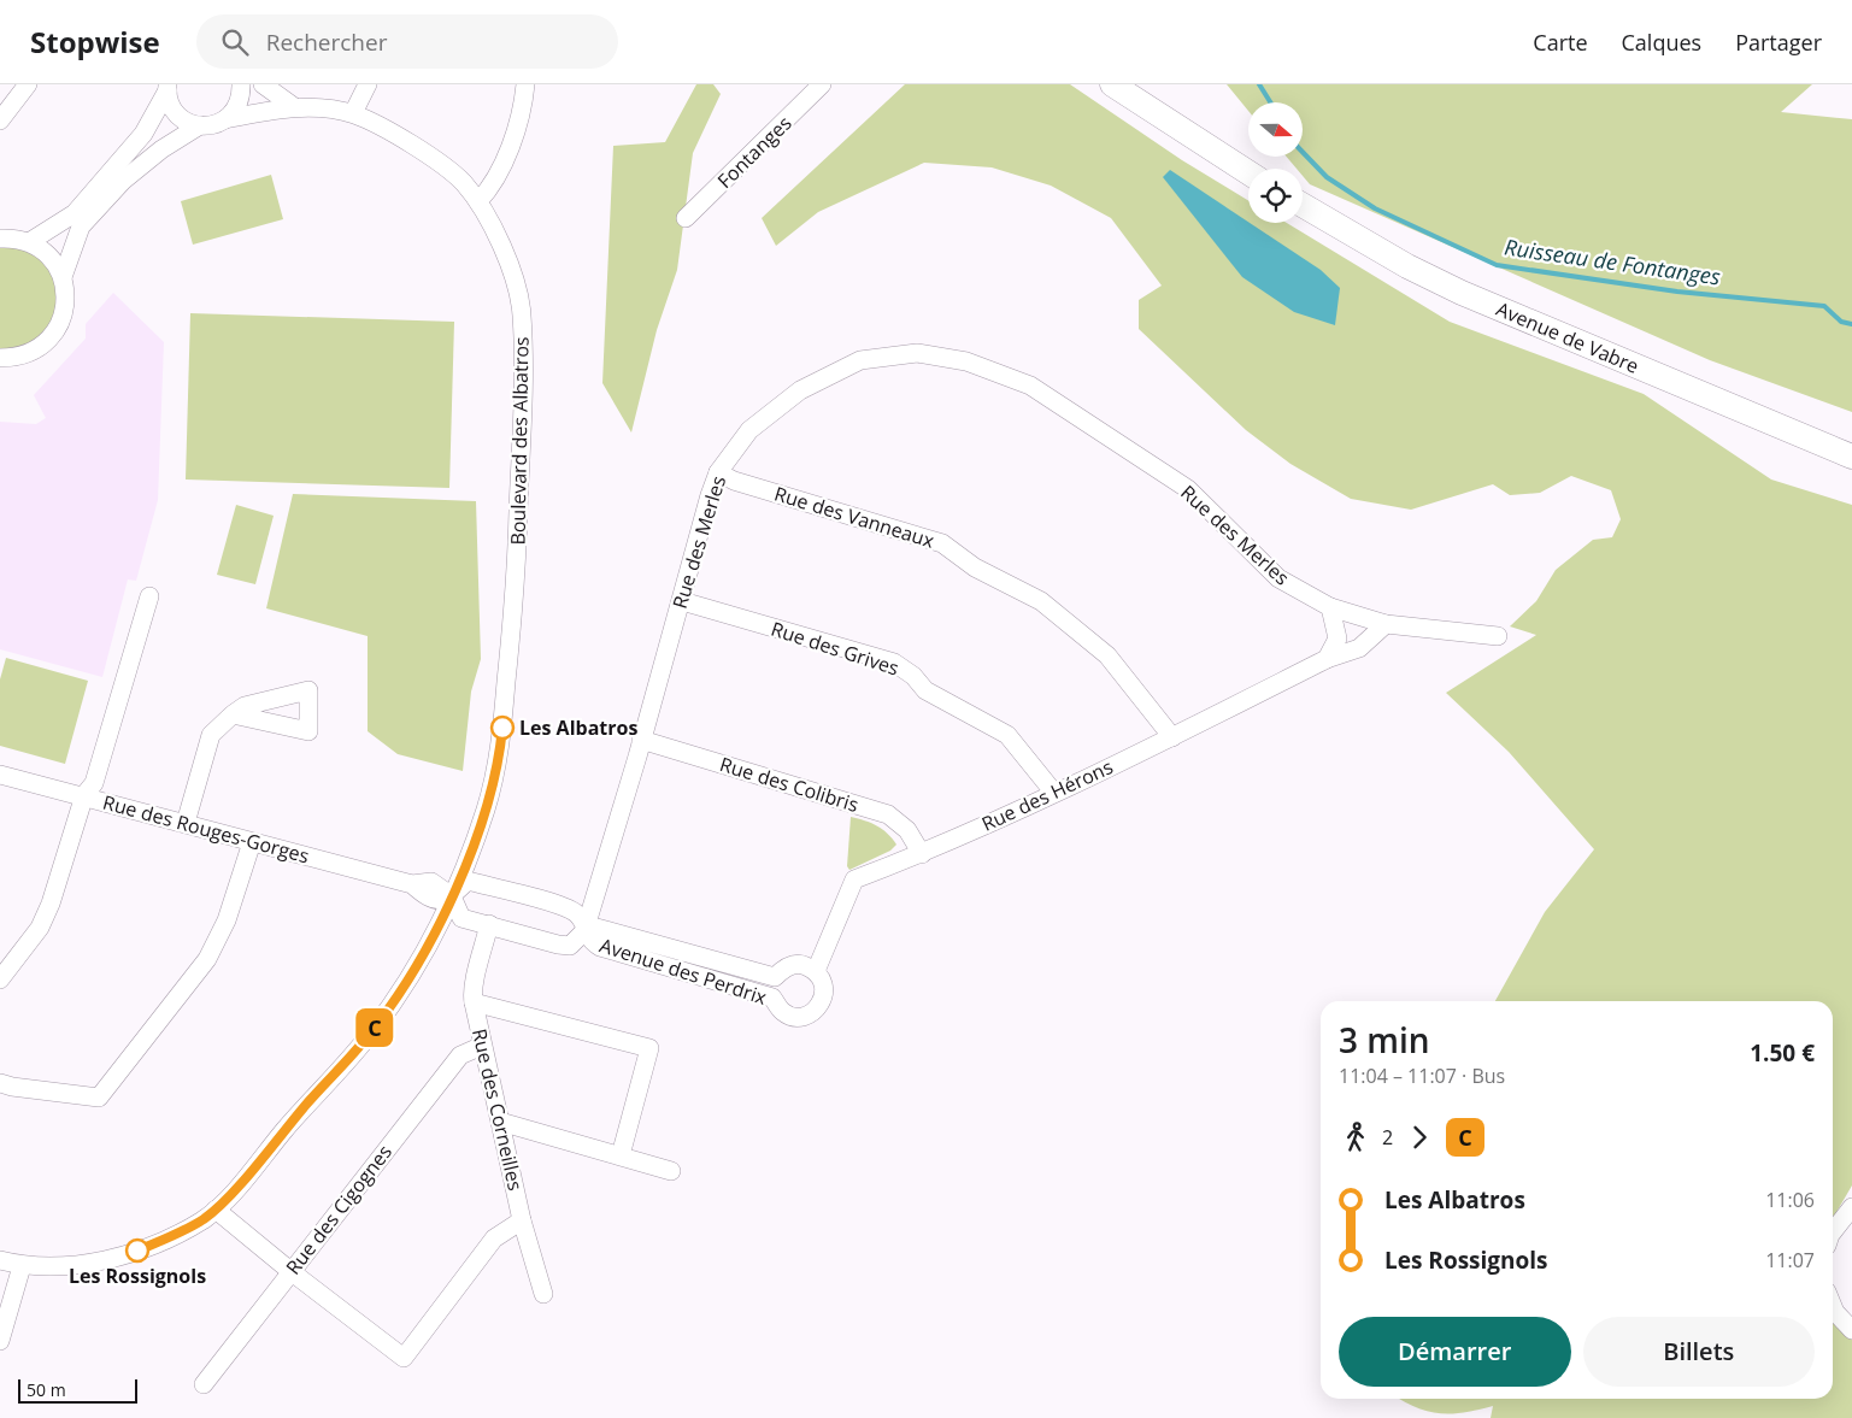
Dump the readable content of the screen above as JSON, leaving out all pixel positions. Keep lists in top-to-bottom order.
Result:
{
  "streets": {
    "main road": ["Avenue de Vabre"],
    "street": [
      "Fontanges",
      "Boulevard des Albatros",
      "Rue des Vanneaux",
      "Rue des Merles",
      "Rue des Grives",
      "Rue des Colibris",
      "Rue des Hérons",
      "Rue des Rouges-Gorges",
      "Avenue des Perdrix",
      "Rue des Corneilles",
      "Rue des Cigognes"
    ]
  },
  "crossings": [
    ["Boulevard des Albatros", "Rue des Rouges-Gorges"],
    ["Boulevard des Albatros", "Avenue des Perdrix"],
    ["Rue des Vanneaux", "Rue des Merles"],
    ["Rue des Vanneaux", "Rue des Hérons"],
    ["Rue des Merles", "Rue des Grives"],
    ["Rue des Merles", "Rue des Colibris"],
    ["Rue des Merles", "Avenue des Perdrix"],
    ["Rue des Grives", "Rue des Hérons"],
    ["Rue des Colibris", "Rue des Hérons"],
    ["Rue des Hérons", "Avenue des Perdrix"],
    ["Rue des Rouges-Gorges", "Avenue des Perdrix"],
    ["Avenue des Perdrix", "Rue des Corneilles"],
    ["Rue des Corneilles", "Rue des Cigognes"]
  ],
  "water": ["Ruisseau de Fontanges"],
  "places": ["Les Albatros", "Les Rossignols"],
  "lines": ["bus line C"],
  "scale_bar": "50 m",
  "north": "right",
  "page": {
    "header": "Stopwise",
    "search": "Rechercher",
    "nav": ["Carte", "Calques", "Partager"],
    "on_map": "C",
    "heading": ["3 min", "11:04 – 11:07 · Bus", "1.50 €"],
    "legs": ["2", "C"],
    "list": [
      {
        "name": "Les Albatros",
        "value": "11:06"
      },
      {
        "name": "Les Rossignols",
        "value": "11:07"
      }
    ],
    "buttons": ["Démarrer", "Billets"],
    "scale": "50 m"
  }
}
